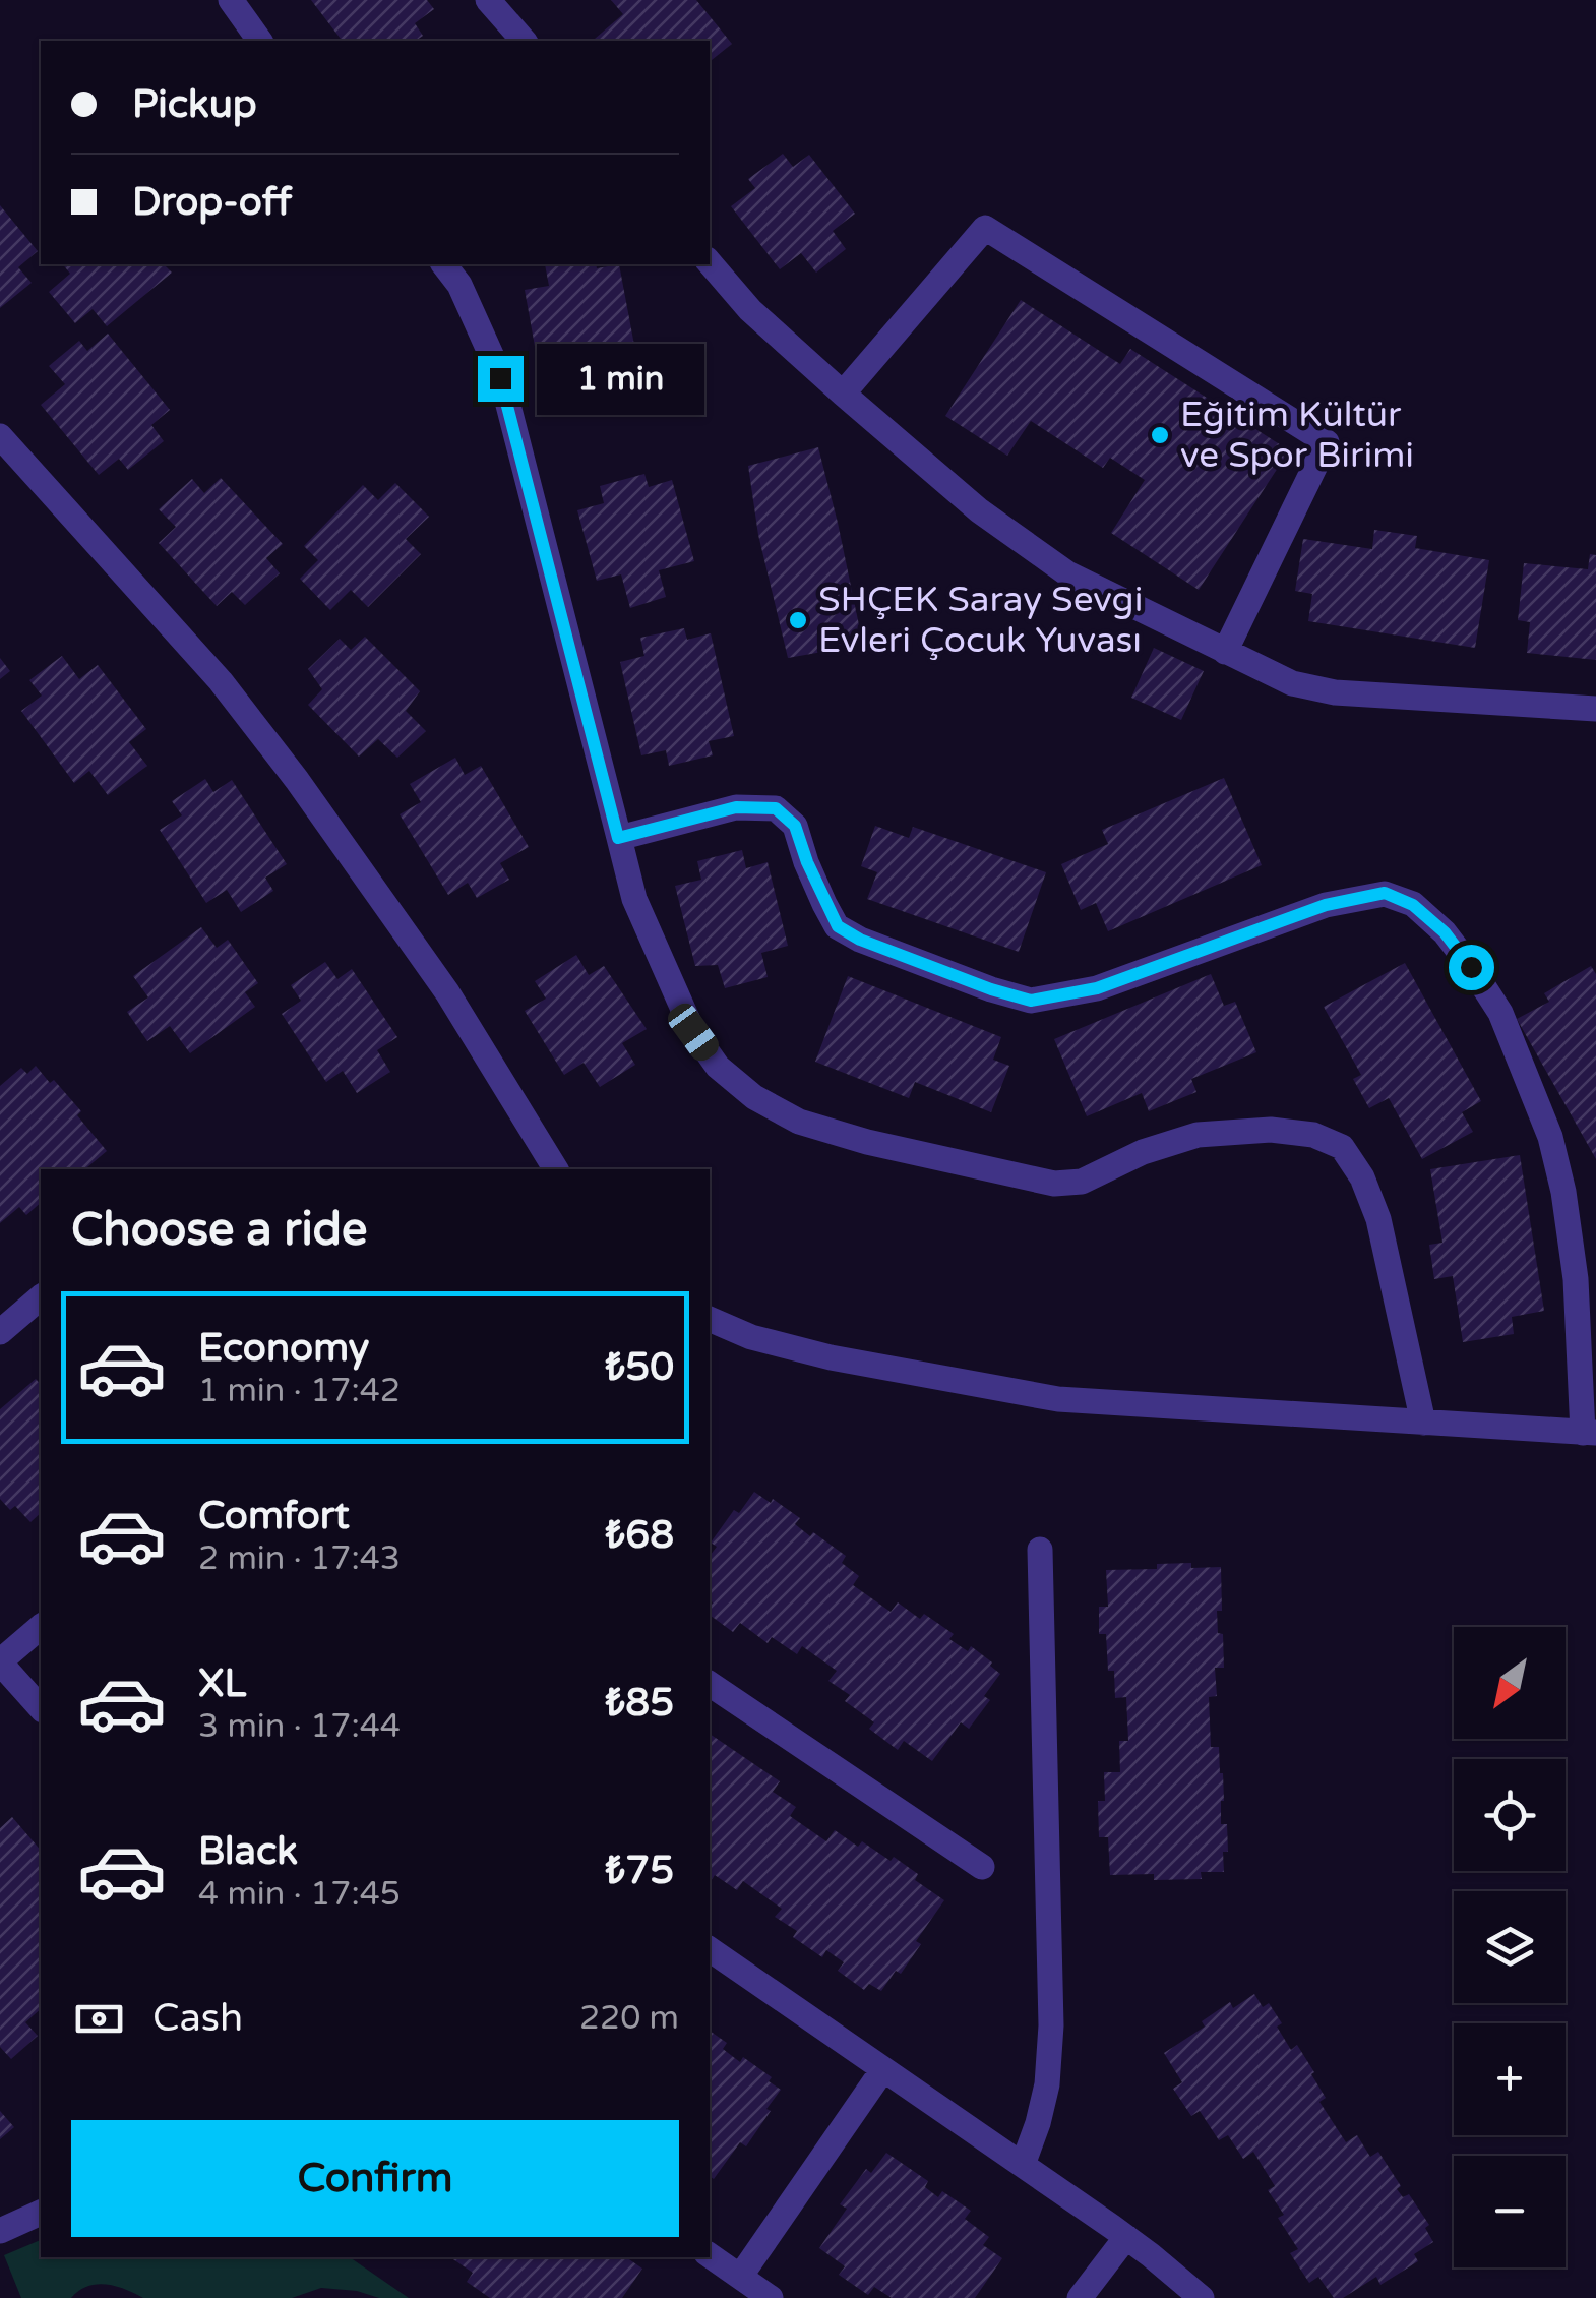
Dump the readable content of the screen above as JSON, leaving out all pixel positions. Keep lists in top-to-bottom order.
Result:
{
  "places": ["Eğitim Kültür ve Spor Birimi", "SHÇEK Saray Sevgi Evleri Çocuk Yuvası"],
  "north": "bottom left",
  "page": {
    "banner": ["Pickup", "Drop-off"],
    "bubble": "1 min",
    "heading": "Choose a ride",
    "list": [
      {
        "name": "Economy",
        "note": "1 min · 17:42",
        "value": "₺50"
      },
      {
        "name": "Comfort",
        "note": "2 min · 17:43",
        "value": "₺68"
      },
      {
        "name": "XL",
        "note": "3 min · 17:44",
        "value": "₺85"
      },
      {
        "name": "Black",
        "note": "4 min · 17:45",
        "value": "₺75"
      }
    ],
    "map_buttons": ["+", "−"],
    "pay": ["Cash", "220 m"],
    "buttons": "Confirm"
  }
}
